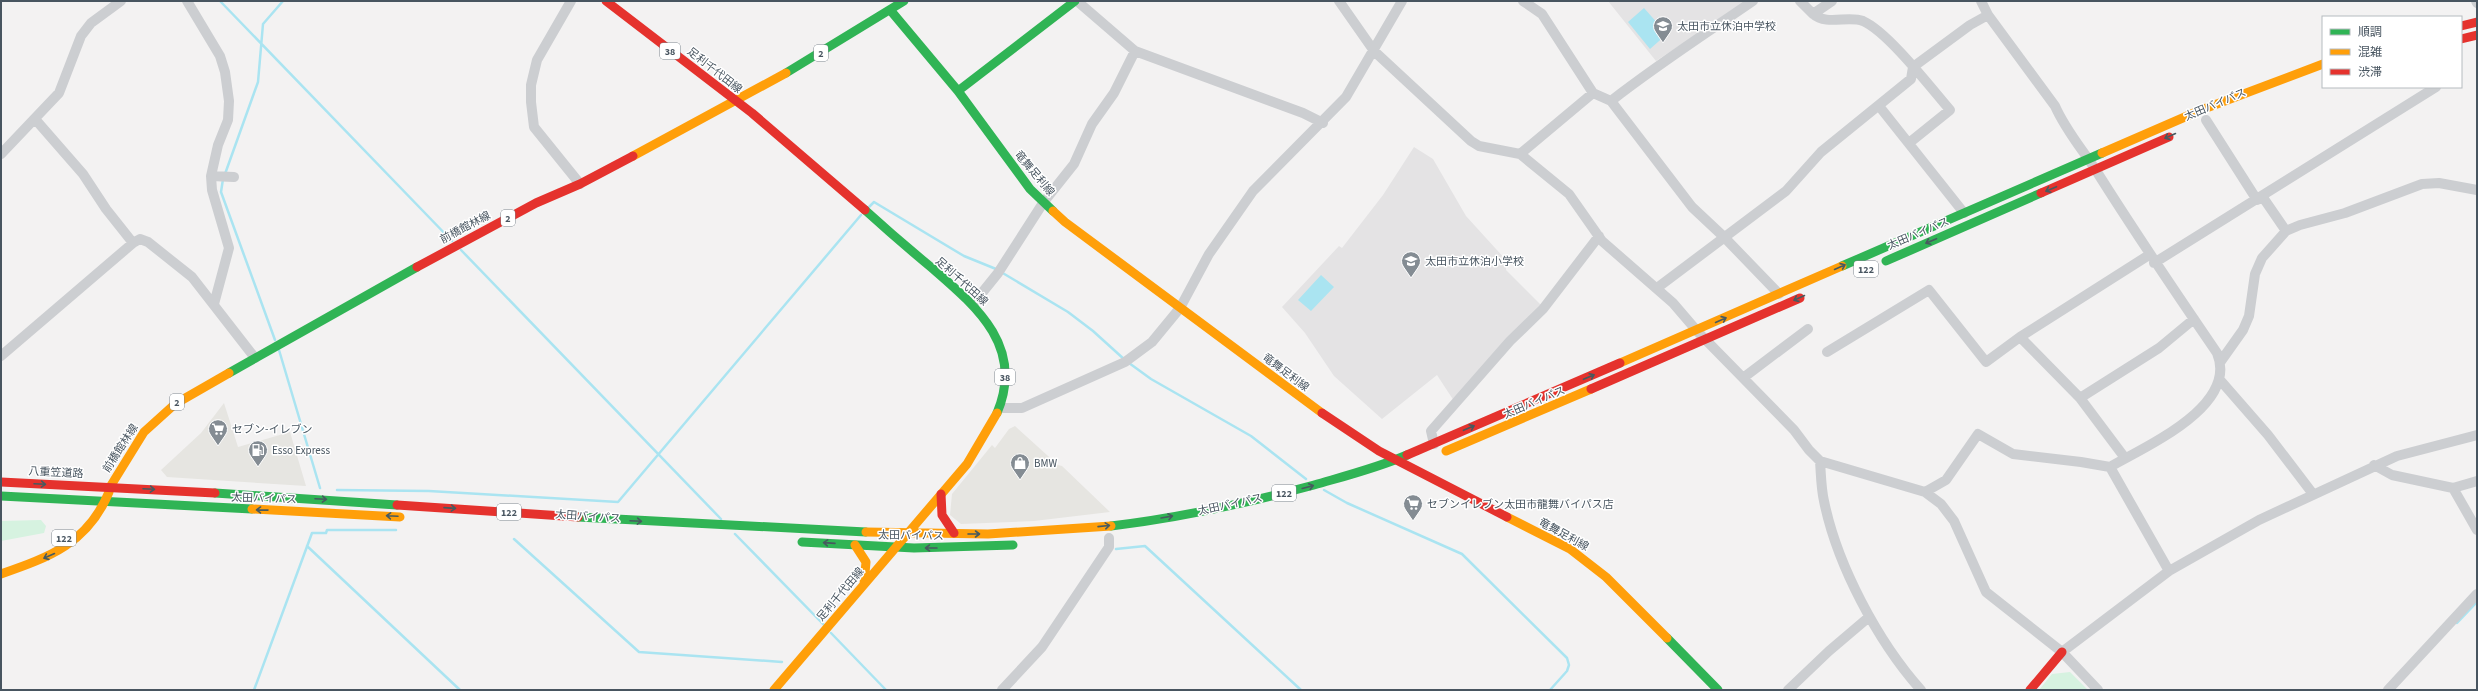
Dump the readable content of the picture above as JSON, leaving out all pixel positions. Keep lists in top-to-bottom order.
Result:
{
  "streets": {
    "main road": [
      "38",
      "2",
      "足利千代田線",
      "太田バイパス",
      "竜舞足利線",
      "前橋館林線",
      "122",
      "八重笠道路"
    ]
  },
  "crossings": [
    ["足利千代田線", "太田バイパス"],
    ["足利千代田線", "前橋館林線"],
    ["太田バイパス", "竜舞足利線"],
    ["太田バイパス", "前橋館林線"],
    ["太田バイパス", "122"],
    ["太田バイパス", "八重笠道路"],
    ["竜舞足利線", "前橋館林線"],
    ["前橋館林線", "122"],
    ["前橋館林線", "八重笠道路"],
    ["122", "八重笠道路"]
  ],
  "places": {
    "school or university": ["太田市立休泊中学校", "太田市立休泊小学校"],
    "supermarket": ["セブン-イレブン", "セブンイレブン太田市龍舞バイパス店"],
    "fuel station": ["Esso Express"],
    "shop": ["BMW"]
  },
  "legend": ["順調", "混雑", "渋滞"]
}
